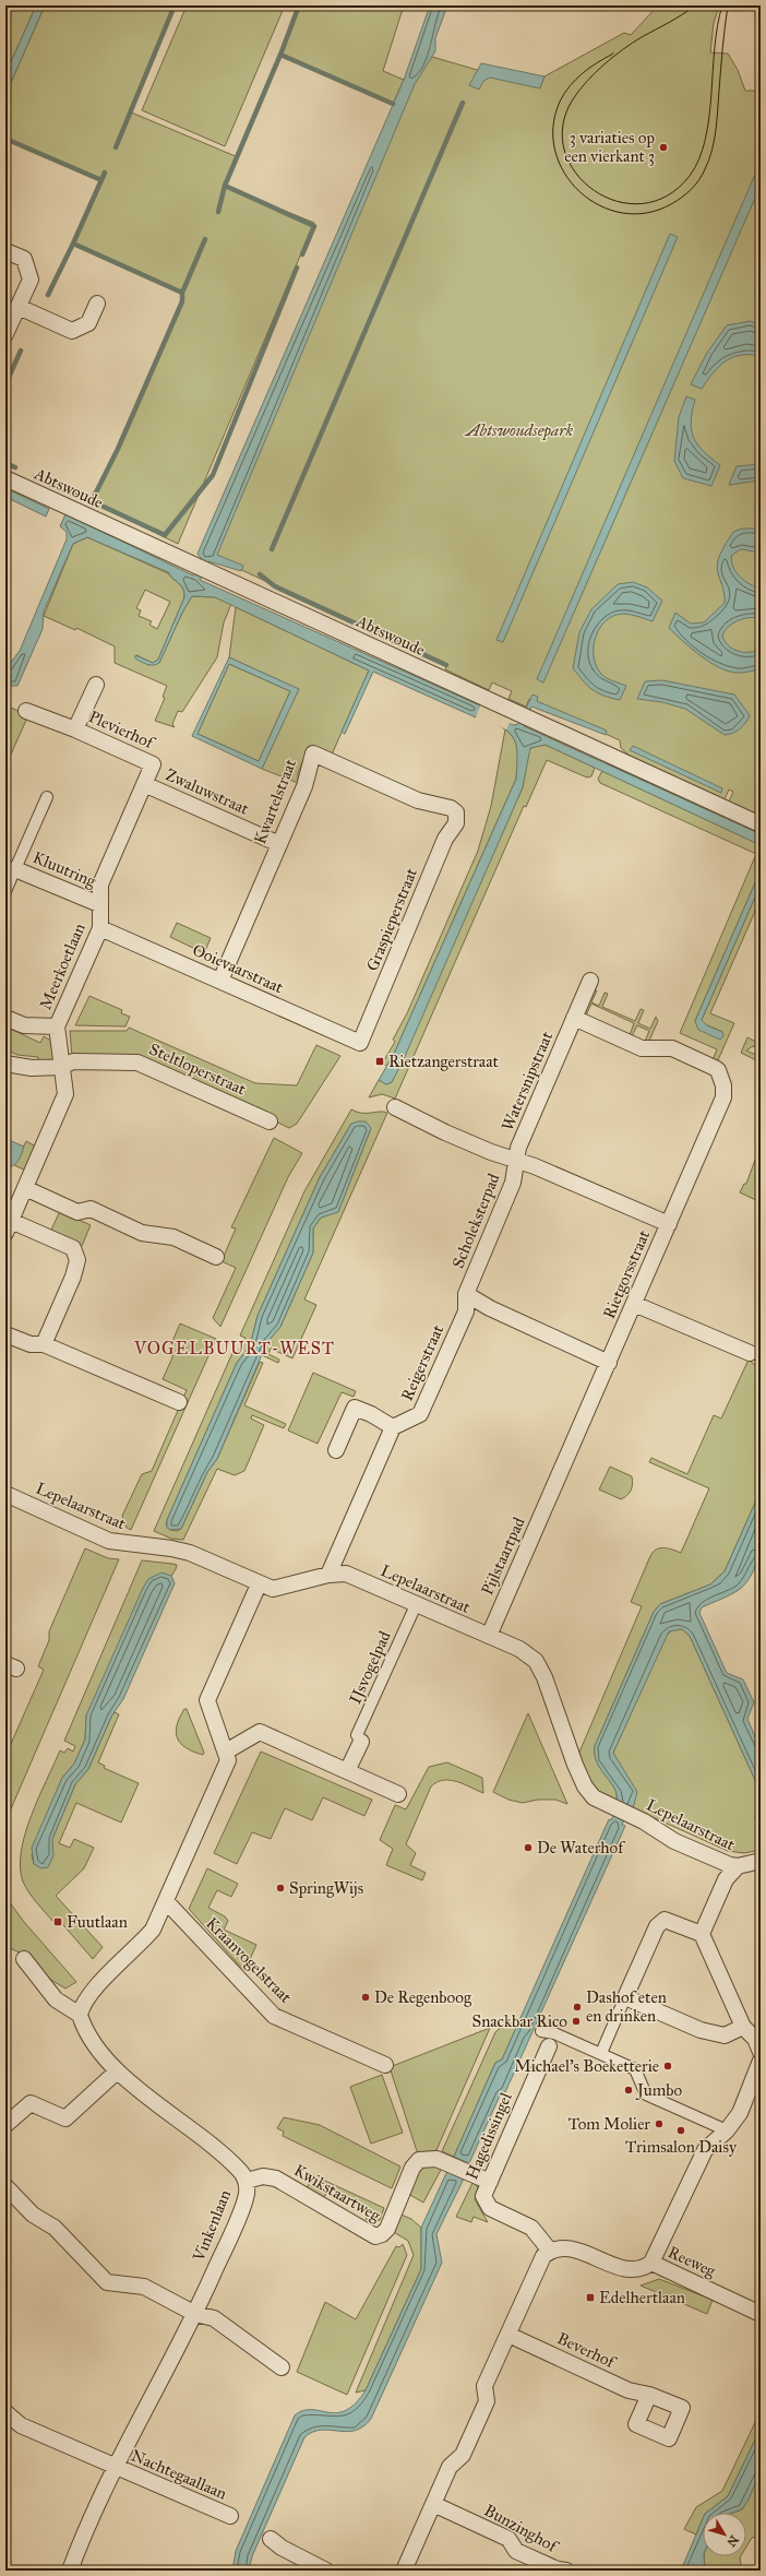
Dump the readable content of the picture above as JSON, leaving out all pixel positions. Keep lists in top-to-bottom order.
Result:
{
  "streets": {
    "street": [
      "Abtswoude",
      "Plevierhof",
      "Zwaluwstraat",
      "Kwartelstraat",
      "Kluutring",
      "Graspieperstraat",
      "Meerkoetlaan",
      "Ooievaarstraat",
      "Steltloperstraat",
      "Watersnipstraat",
      "Scholeksterpad",
      "Rietgorsstraat",
      "Reigerstraat",
      "Lepelaarstraat",
      "Pijlstaartpad",
      "IJsvogelpad",
      "Kraanvogelstraat",
      "Hagedissingel",
      "Kwikstaartweg",
      "Vinkenlaan",
      "Reeweg",
      "Beverhof",
      "Nachtegaallaan",
      "Bunzinghof"
    ]
  },
  "crossings": [
    ["Plevierhof", "Meerkoetlaan"],
    ["Zwaluwstraat", "Kwartelstraat"],
    ["Zwaluwstraat", "Meerkoetlaan"],
    ["Kwartelstraat", "Graspieperstraat"],
    ["Kwartelstraat", "Ooievaarstraat"],
    ["Kluutring", "Meerkoetlaan"],
    ["Graspieperstraat", "Ooievaarstraat"],
    ["Meerkoetlaan", "Ooievaarstraat"],
    ["Meerkoetlaan", "Steltloperstraat"],
    ["Watersnipstraat", "Scholeksterpad"],
    ["Watersnipstraat", "Rietgorsstraat"],
    ["Scholeksterpad", "Reigerstraat"],
    ["Rietgorsstraat", "Pijlstaartpad"],
    ["Lepelaarstraat", "Pijlstaartpad"],
    ["Lepelaarstraat", "IJsvogelpad"],
    ["Hagedissingel", "Kwikstaartweg"],
    ["Hagedissingel", "Reeweg"],
    ["Kwikstaartweg", "Vinkenlaan"],
    ["Vinkenlaan", "Nachtegaallaan"]
  ],
  "districts": ["VOGELBUURT-WEST"],
  "parks": ["Abtswoudsepark"],
  "places": {
    "other": [
      "3 variaties op een vierkant 3",
      "De Waterhof",
      "SpringWijs",
      "De Regenboog",
      "Dashof eten en drinken",
      "Snackbar Rico",
      "Michael's Boeketterie",
      "Jumbo",
      "Tom Molier",
      "Trimsalon Daisy"
    ],
    "transit": ["Rietzangerstraat", "Fuutlaan", "Edelhertlaan"]
  },
  "north": "bottom right"
}
